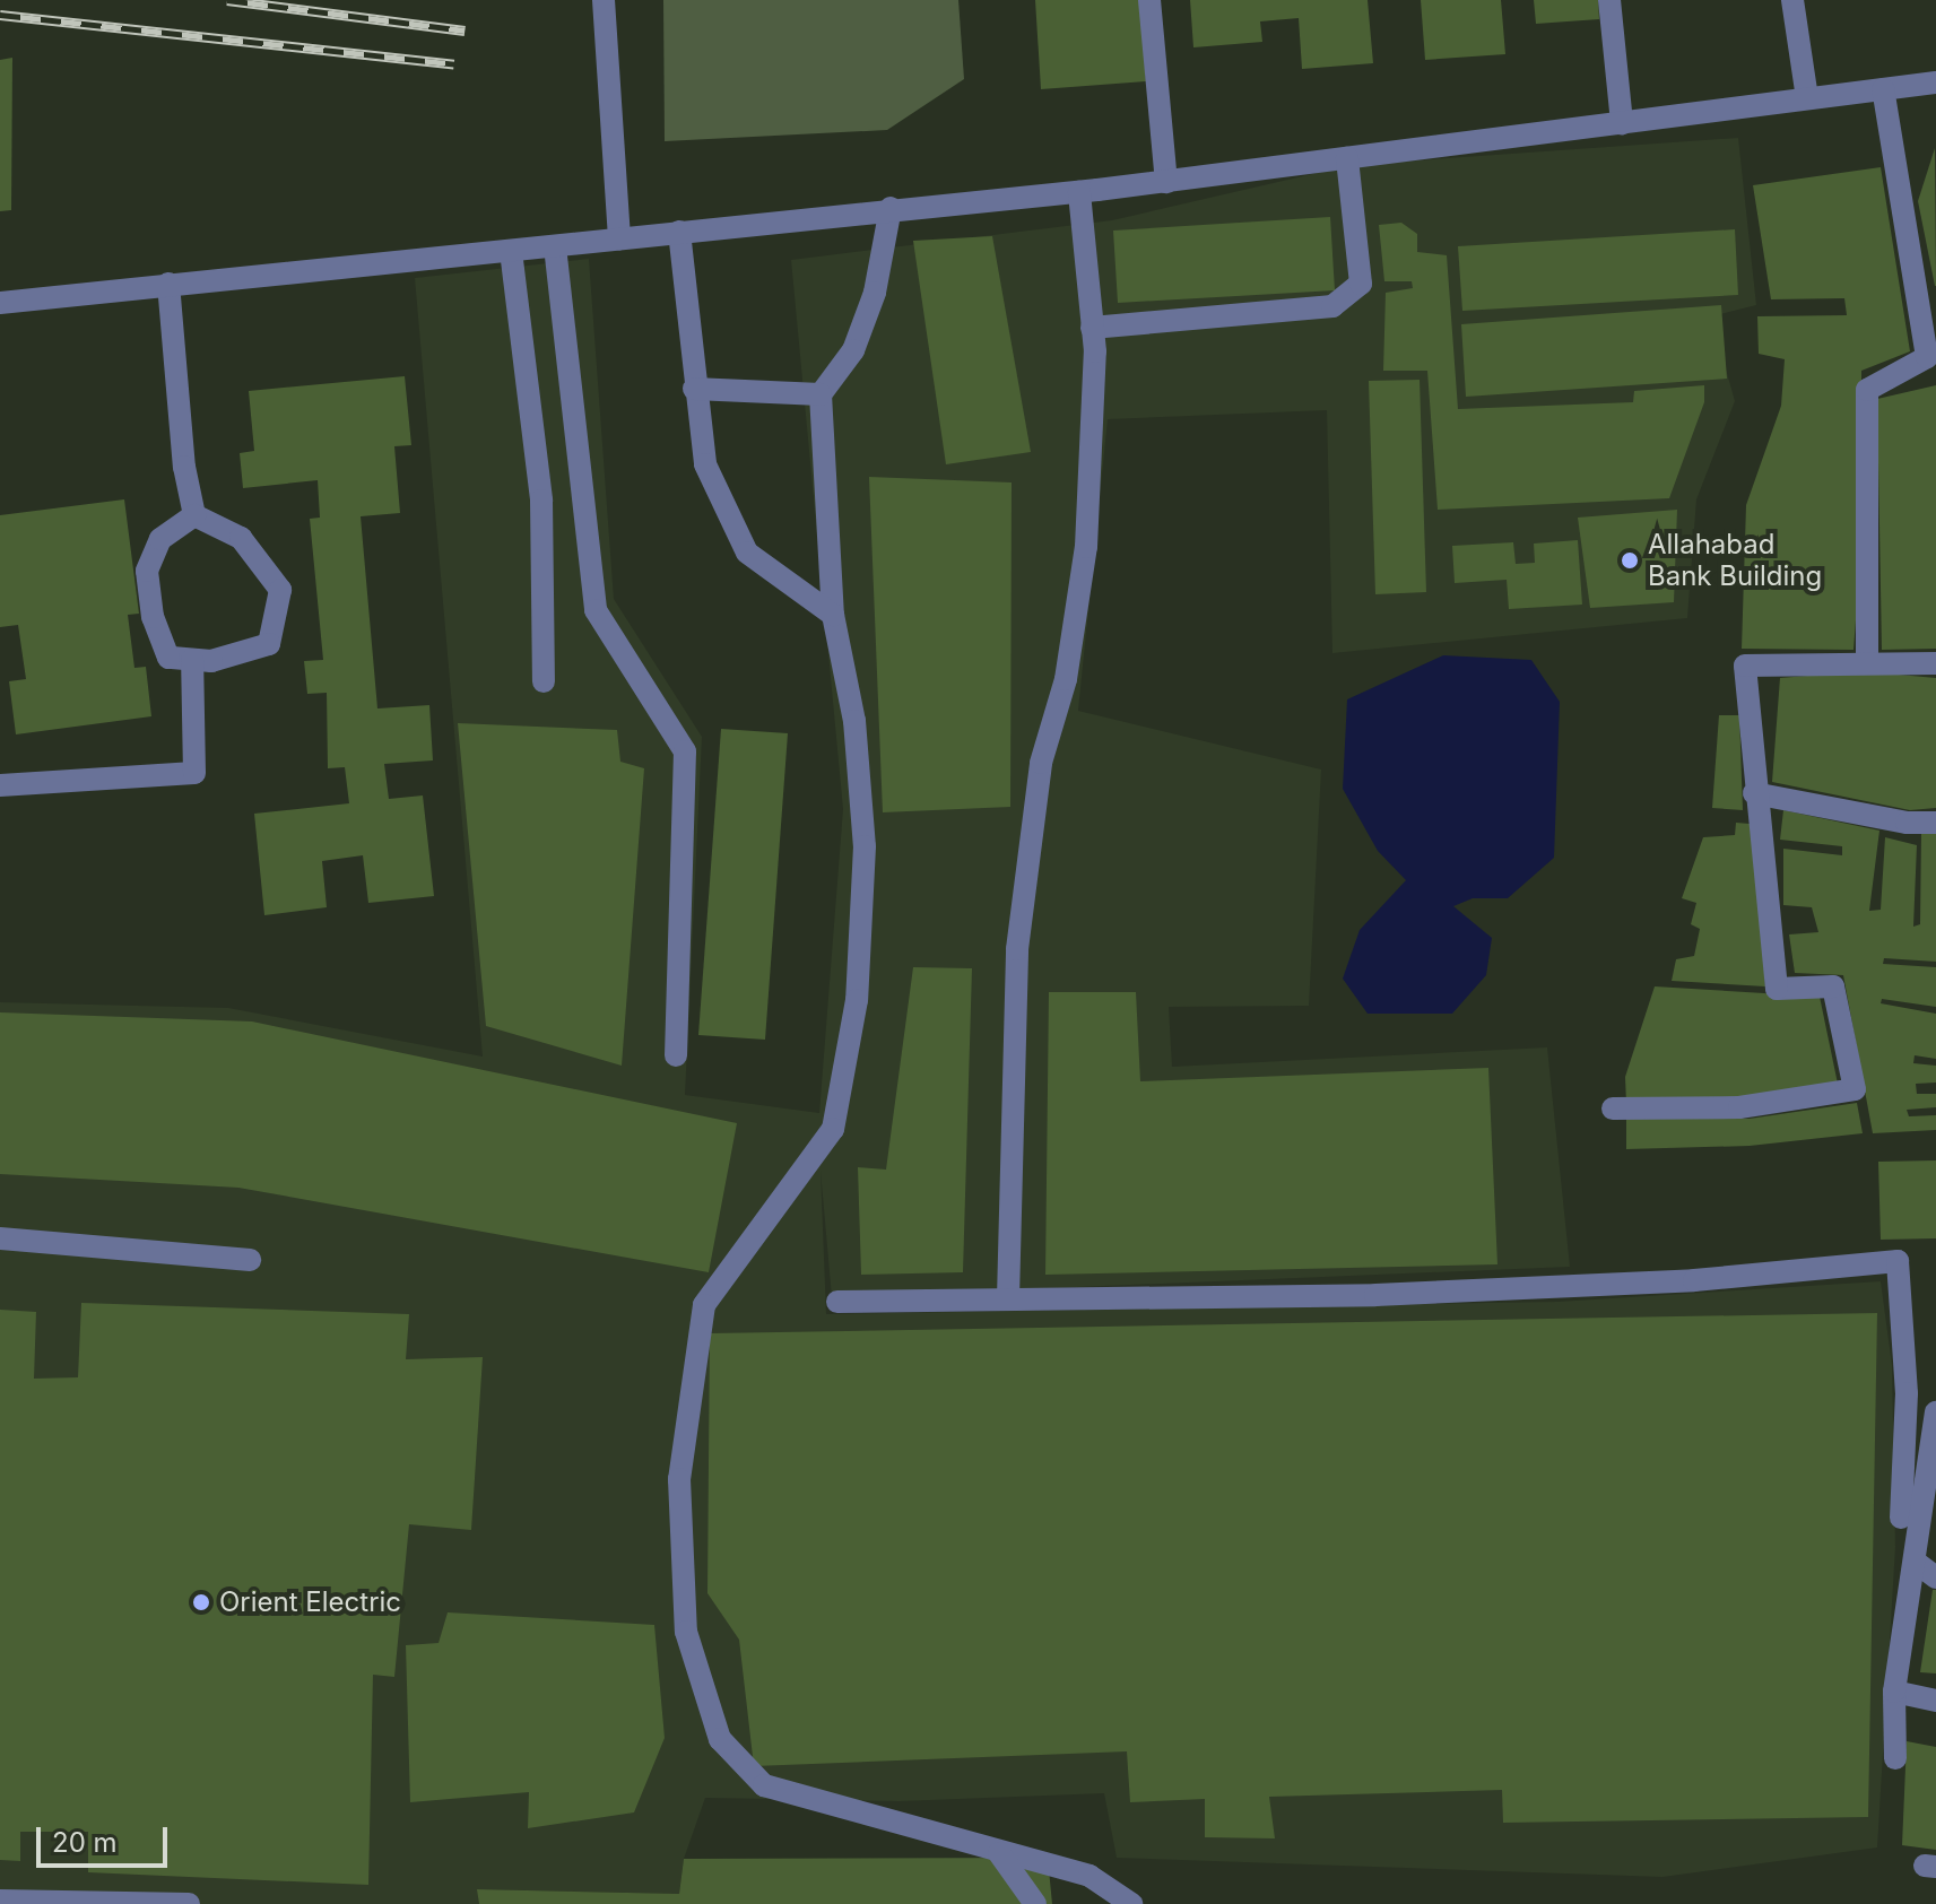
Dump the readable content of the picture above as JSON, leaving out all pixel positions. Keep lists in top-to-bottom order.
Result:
{
  "places": ["Allahabad Bank Building", "Orient Electric"],
  "scale_bar": "20 m"
}
